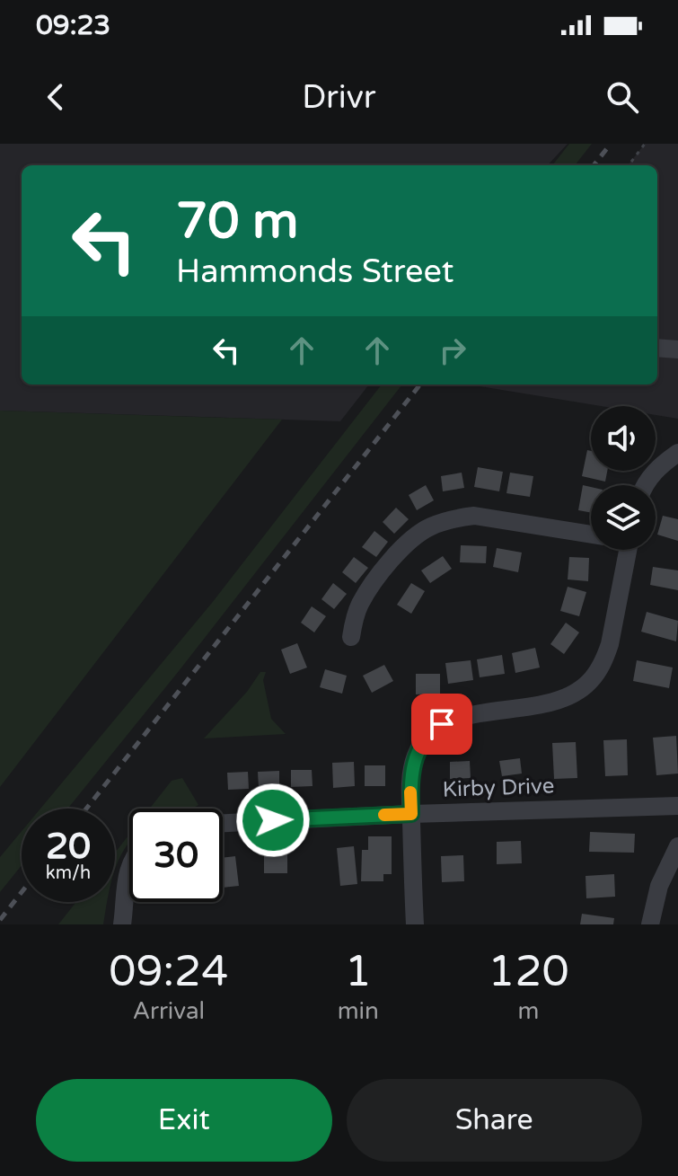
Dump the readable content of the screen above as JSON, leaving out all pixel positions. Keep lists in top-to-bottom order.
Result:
{
  "streets": {
    "street": ["Kirby Drive"]
  },
  "page": {
    "status": "09:23",
    "header": "Drivr",
    "turn": ["70 m", "Hammonds Street"],
    "speed": "20 km/h",
    "limit": "30",
    "eta": [
      "09:24",
      "Arrival",
      "1",
      "min",
      "120",
      "m"
    ],
    "buttons": ["Exit", "Share"]
  }
}
